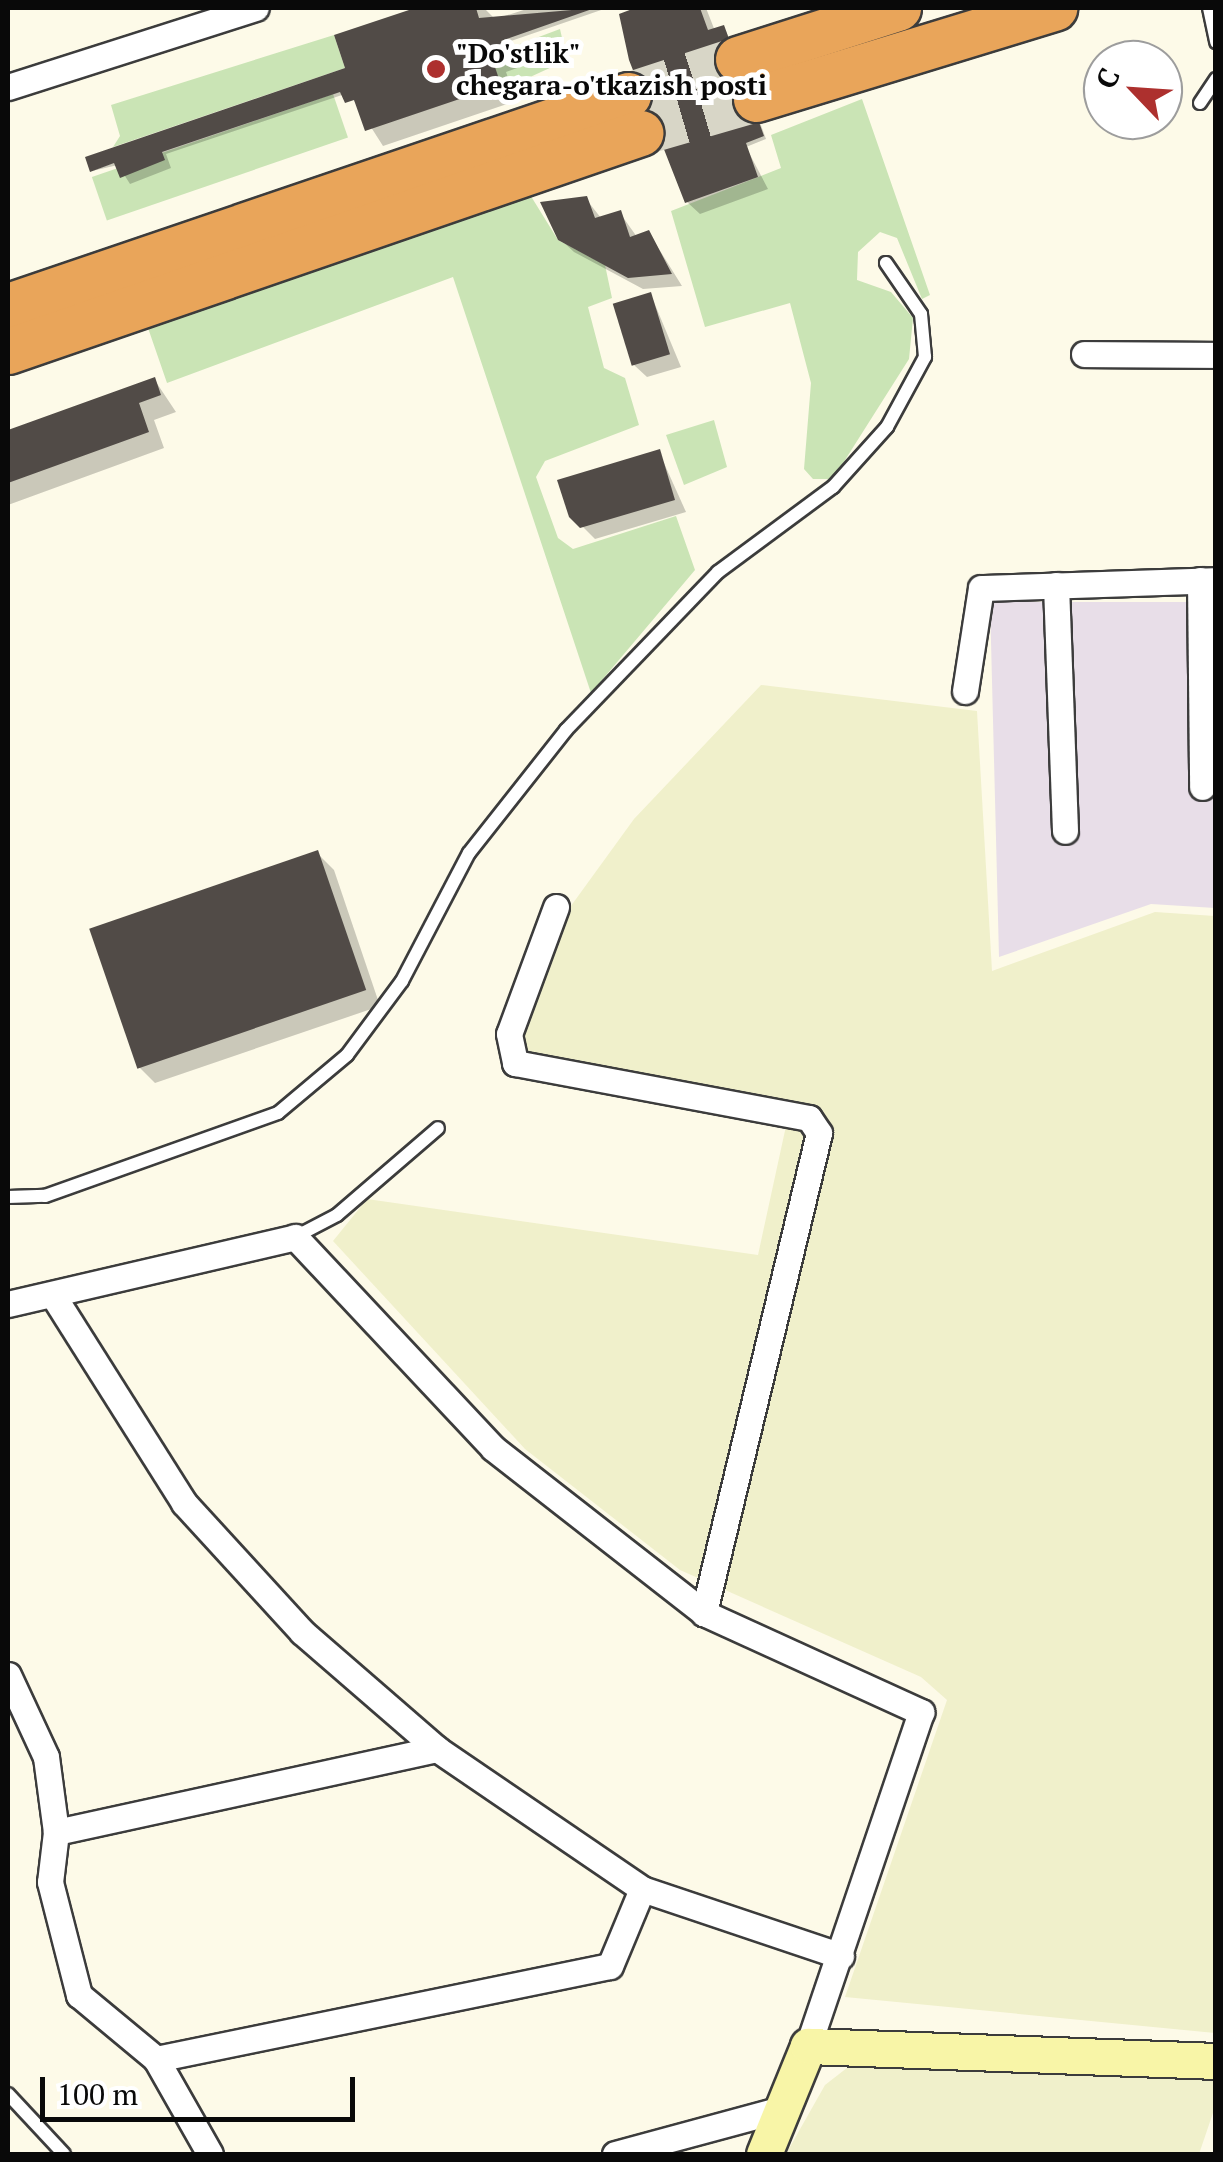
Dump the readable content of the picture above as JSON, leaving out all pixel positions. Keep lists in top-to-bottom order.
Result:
{
  "places": ["\"Do'stlik\" chegara-o'tkazish posti"],
  "scale_bar": "100 m",
  "north": "top left"
}
